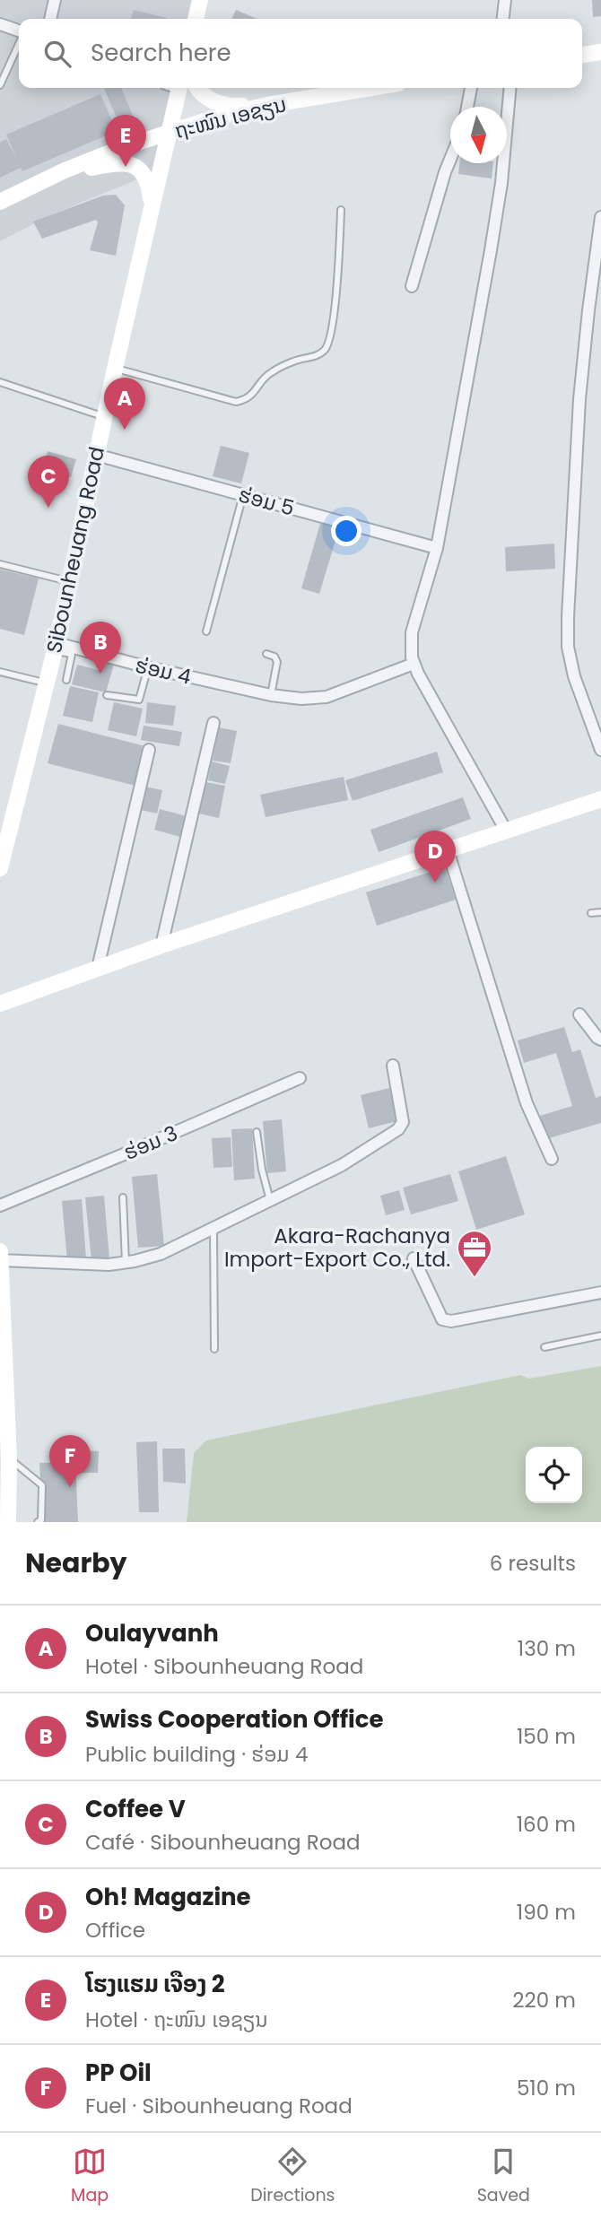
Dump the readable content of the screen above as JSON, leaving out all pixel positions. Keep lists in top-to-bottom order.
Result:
{
  "streets": {
    "street": [
      "ຖະໜົນ ເອຊຽນ",
      "ຮ່ອມ 5",
      "Sibounheuang Road",
      "ຮ່ອມ 4",
      "ຮ່ອມ 3"
    ]
  },
  "crossings": [
    ["ຖະໜົນ ເອຊຽນ", "Sibounheuang Road"],
    ["ຮ່ອມ 5", "Sibounheuang Road"],
    ["Sibounheuang Road", "ຮ່ອມ 4"]
  ],
  "places": {
    "office": ["Akara-Rachanya Import-Export Co., Ltd."]
  },
  "north": "bottom",
  "page": {
    "search": "Search here",
    "pins": [
      "E",
      "A",
      "C",
      "B",
      "D",
      "F"
    ],
    "heading": ["Nearby", "6 results"],
    "list": [
      {
        "mark": "A",
        "name": "Oulayvanh",
        "note": "Hotel · Sibounheuang Road",
        "value": "130 m"
      },
      {
        "mark": "B",
        "name": "Swiss Cooperation Office",
        "note": "Public building · ຮ່ອມ 4",
        "value": "150 m"
      },
      {
        "mark": "C",
        "name": "Coffee V",
        "note": "Café · Sibounheuang Road",
        "value": "160 m"
      },
      {
        "mark": "D",
        "name": "Oh! Magazine",
        "note": "Office",
        "value": "190 m"
      },
      {
        "mark": "E",
        "name": "ໂຮງແຮມ ເຈືອງ 2",
        "note": "Hotel · ຖະໜົນ ເອຊຽນ",
        "value": "220 m"
      },
      {
        "mark": "F",
        "name": "PP Oil",
        "note": "Fuel · Sibounheuang Road",
        "value": "510 m"
      }
    ],
    "nav": ["Map", "Directions", "Saved"]
  }
}
